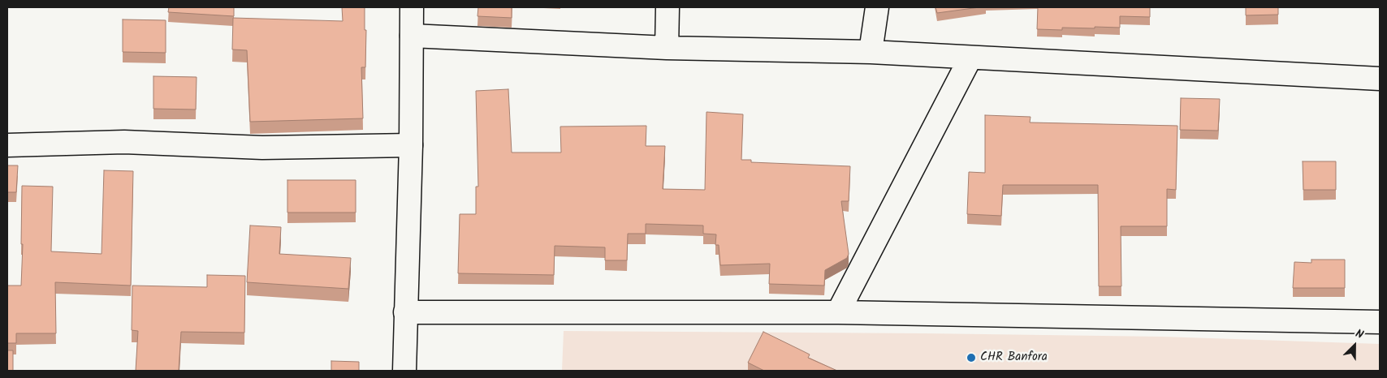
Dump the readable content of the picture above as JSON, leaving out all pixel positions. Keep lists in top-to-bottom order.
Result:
{
  "places": ["CHR Banfora"],
  "north": "top right"
}
